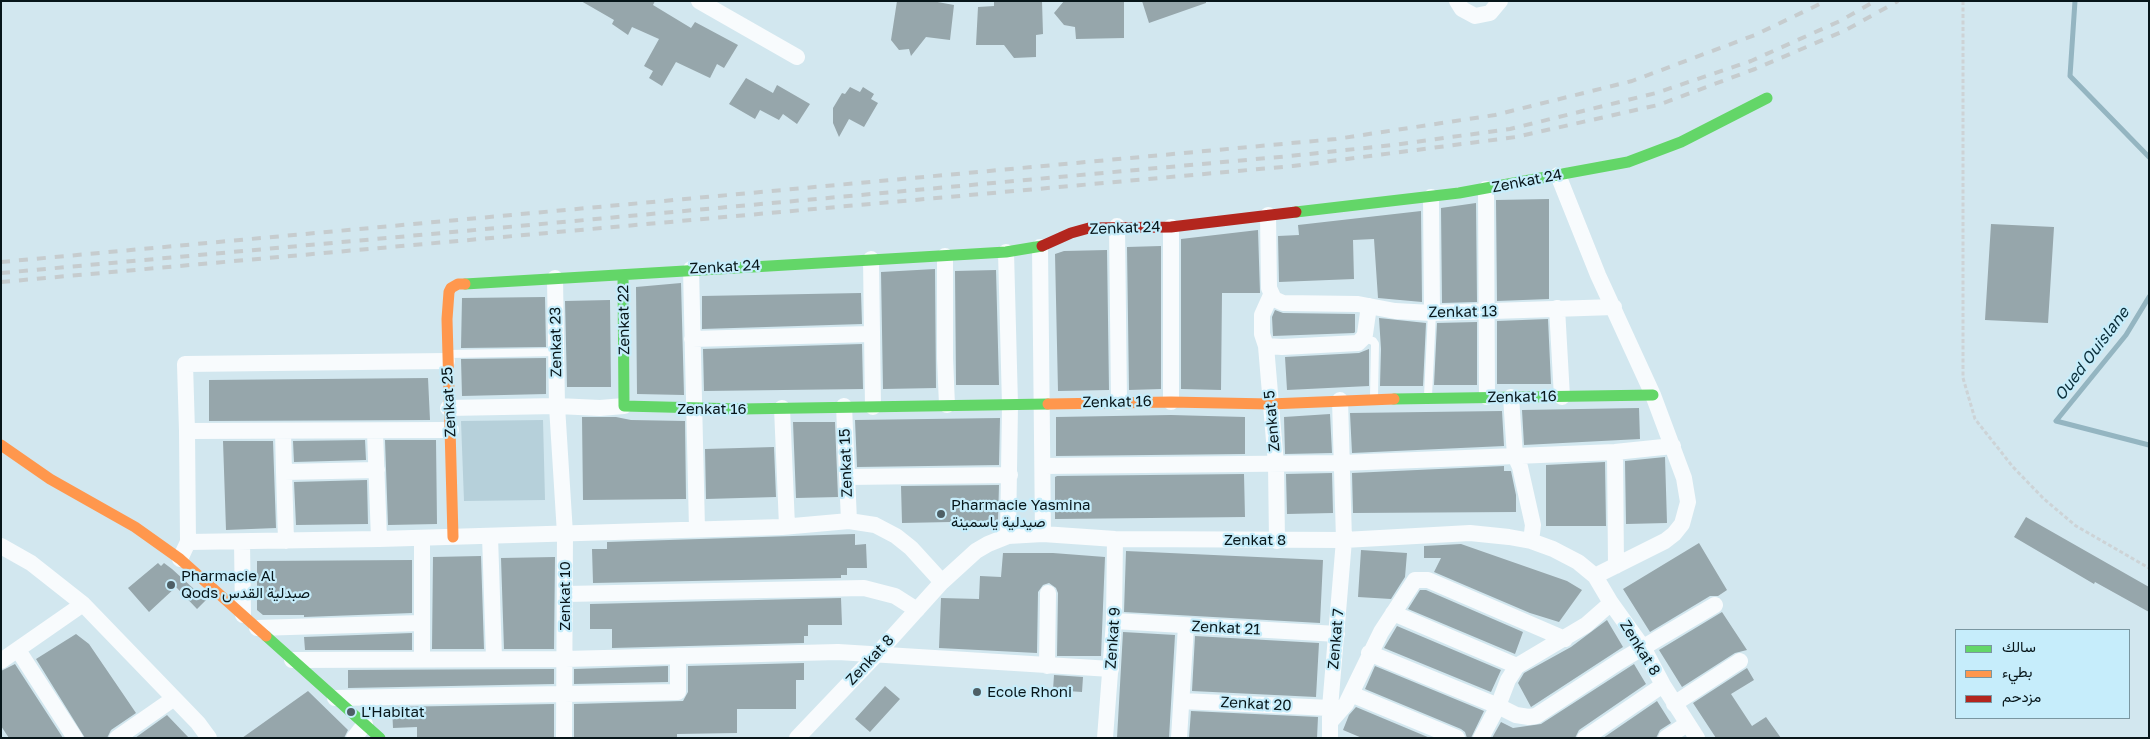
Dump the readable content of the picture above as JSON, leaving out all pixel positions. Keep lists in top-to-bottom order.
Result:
{
  "streets": {
    "street": [
      "Zenkat 24",
      "Zenkat 13",
      "Zenkat 22",
      "Zenkat 23",
      "Zenkat 16",
      "Zenkat 25",
      "Zenkat 5",
      "Zenkat 15",
      "Zenkat 8",
      "Zenkat 10",
      "Zenkat 21",
      "Zenkat 9",
      "Zenkat 7",
      "Zenkat 20"
    ]
  },
  "crossings": [
    ["Zenkat 24", "Zenkat 22"],
    ["Zenkat 24", "Zenkat 23"],
    ["Zenkat 24", "Zenkat 25"],
    ["Zenkat 13", "Zenkat 5"],
    ["Zenkat 22", "Zenkat 16"],
    ["Zenkat 23", "Zenkat 10"],
    ["Zenkat 16", "Zenkat 5"],
    ["Zenkat 16", "Zenkat 15"],
    ["Zenkat 16", "Zenkat 7"],
    ["Zenkat 5", "Zenkat 8"],
    ["Zenkat 8", "Zenkat 9"],
    ["Zenkat 8", "Zenkat 7"],
    ["Zenkat 21", "Zenkat 9"],
    ["Zenkat 21", "Zenkat 7"],
    ["Zenkat 7", "Zenkat 20"]
  ],
  "water": ["Oued Ouislane"],
  "places": [
    "Pharmacie Yasmina صيدلية ياسمينة",
    "Pharmacie Al Qods صبدلية القدس",
    "Ecole Rhoni",
    "L'Habitat"
  ],
  "legend": ["سالك", "بطيء", "مزدحم"]
}
